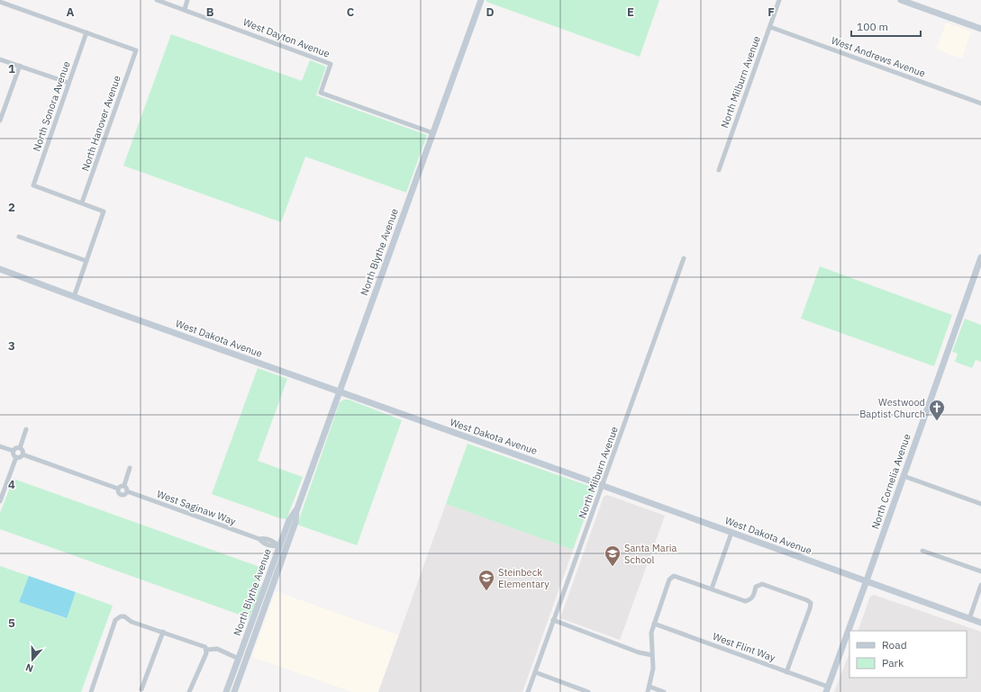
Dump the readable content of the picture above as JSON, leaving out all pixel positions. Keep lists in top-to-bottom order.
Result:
{
  "streets": {
    "street": [
      "West Dayton Avenue",
      "West Andrews Avenue",
      "North Milburn Avenue",
      "North Sonora Avenue",
      "North Hanover Avenue",
      "North Blythe Avenue",
      "West Dakota Avenue",
      "North Cornelia Avenue",
      "West Saginaw Way",
      "West Flint Way"
    ]
  },
  "crossings": [
    ["West Dayton Avenue", "North Blythe Avenue"],
    ["West Andrews Avenue", "North Milburn Avenue"],
    ["North Milburn Avenue", "West Dakota Avenue"],
    ["North Sonora Avenue", "North Hanover Avenue"],
    ["North Blythe Avenue", "West Dakota Avenue"],
    ["North Blythe Avenue", "West Saginaw Way"],
    ["West Dakota Avenue", "North Cornelia Avenue"],
    ["North Cornelia Avenue", "West Flint Way"]
  ],
  "places": {
    "church": ["Westwood Baptist Church"],
    "school or university": ["Santa Maria School", "Steinbeck Elementary"]
  },
  "legend": ["Road", "Park"],
  "scale_bar": "100 m",
  "north": "bottom",
  "grid": {
    "columns": [
      "A",
      "B",
      "C",
      "D",
      "E",
      "F"
    ],
    "rows": [
      "1",
      "2",
      "3",
      "4",
      "5"
    ]
  }
}
